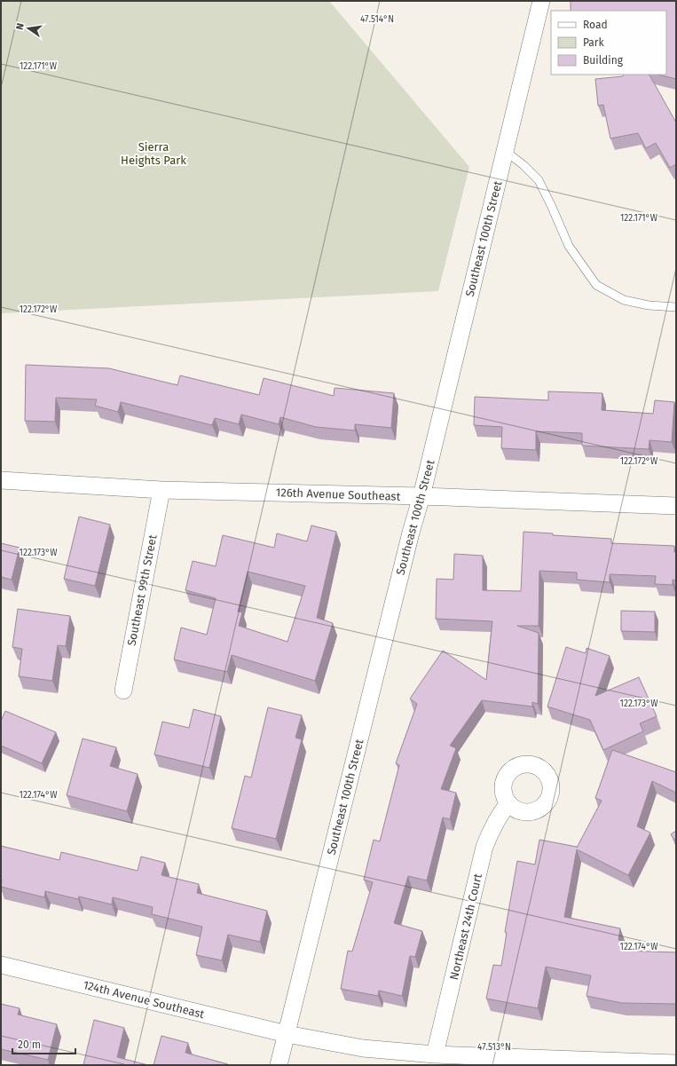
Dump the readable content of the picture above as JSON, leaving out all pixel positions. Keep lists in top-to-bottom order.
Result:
{
  "streets": {
    "street": [
      "Southeast 100th Street",
      "126th Avenue Southeast",
      "Southeast 99th Street",
      "Northeast 24th Court",
      "124th Avenue Southeast"
    ]
  },
  "crossings": [
    ["Southeast 100th Street", "126th Avenue Southeast"],
    ["Southeast 100th Street", "124th Avenue Southeast"],
    ["126th Avenue Southeast", "Southeast 99th Street"],
    ["Northeast 24th Court", "124th Avenue Southeast"]
  ],
  "parks": ["Sierra Heights Park"],
  "legend": ["Road", "Park", "Building"],
  "scale_bar": "20 m",
  "north": "left",
  "coordinates": [
    "47.514°N",
    "122.171°W",
    "122.172°W",
    "122.173°W",
    "122.174°W",
    "47.513°N"
  ]
}
